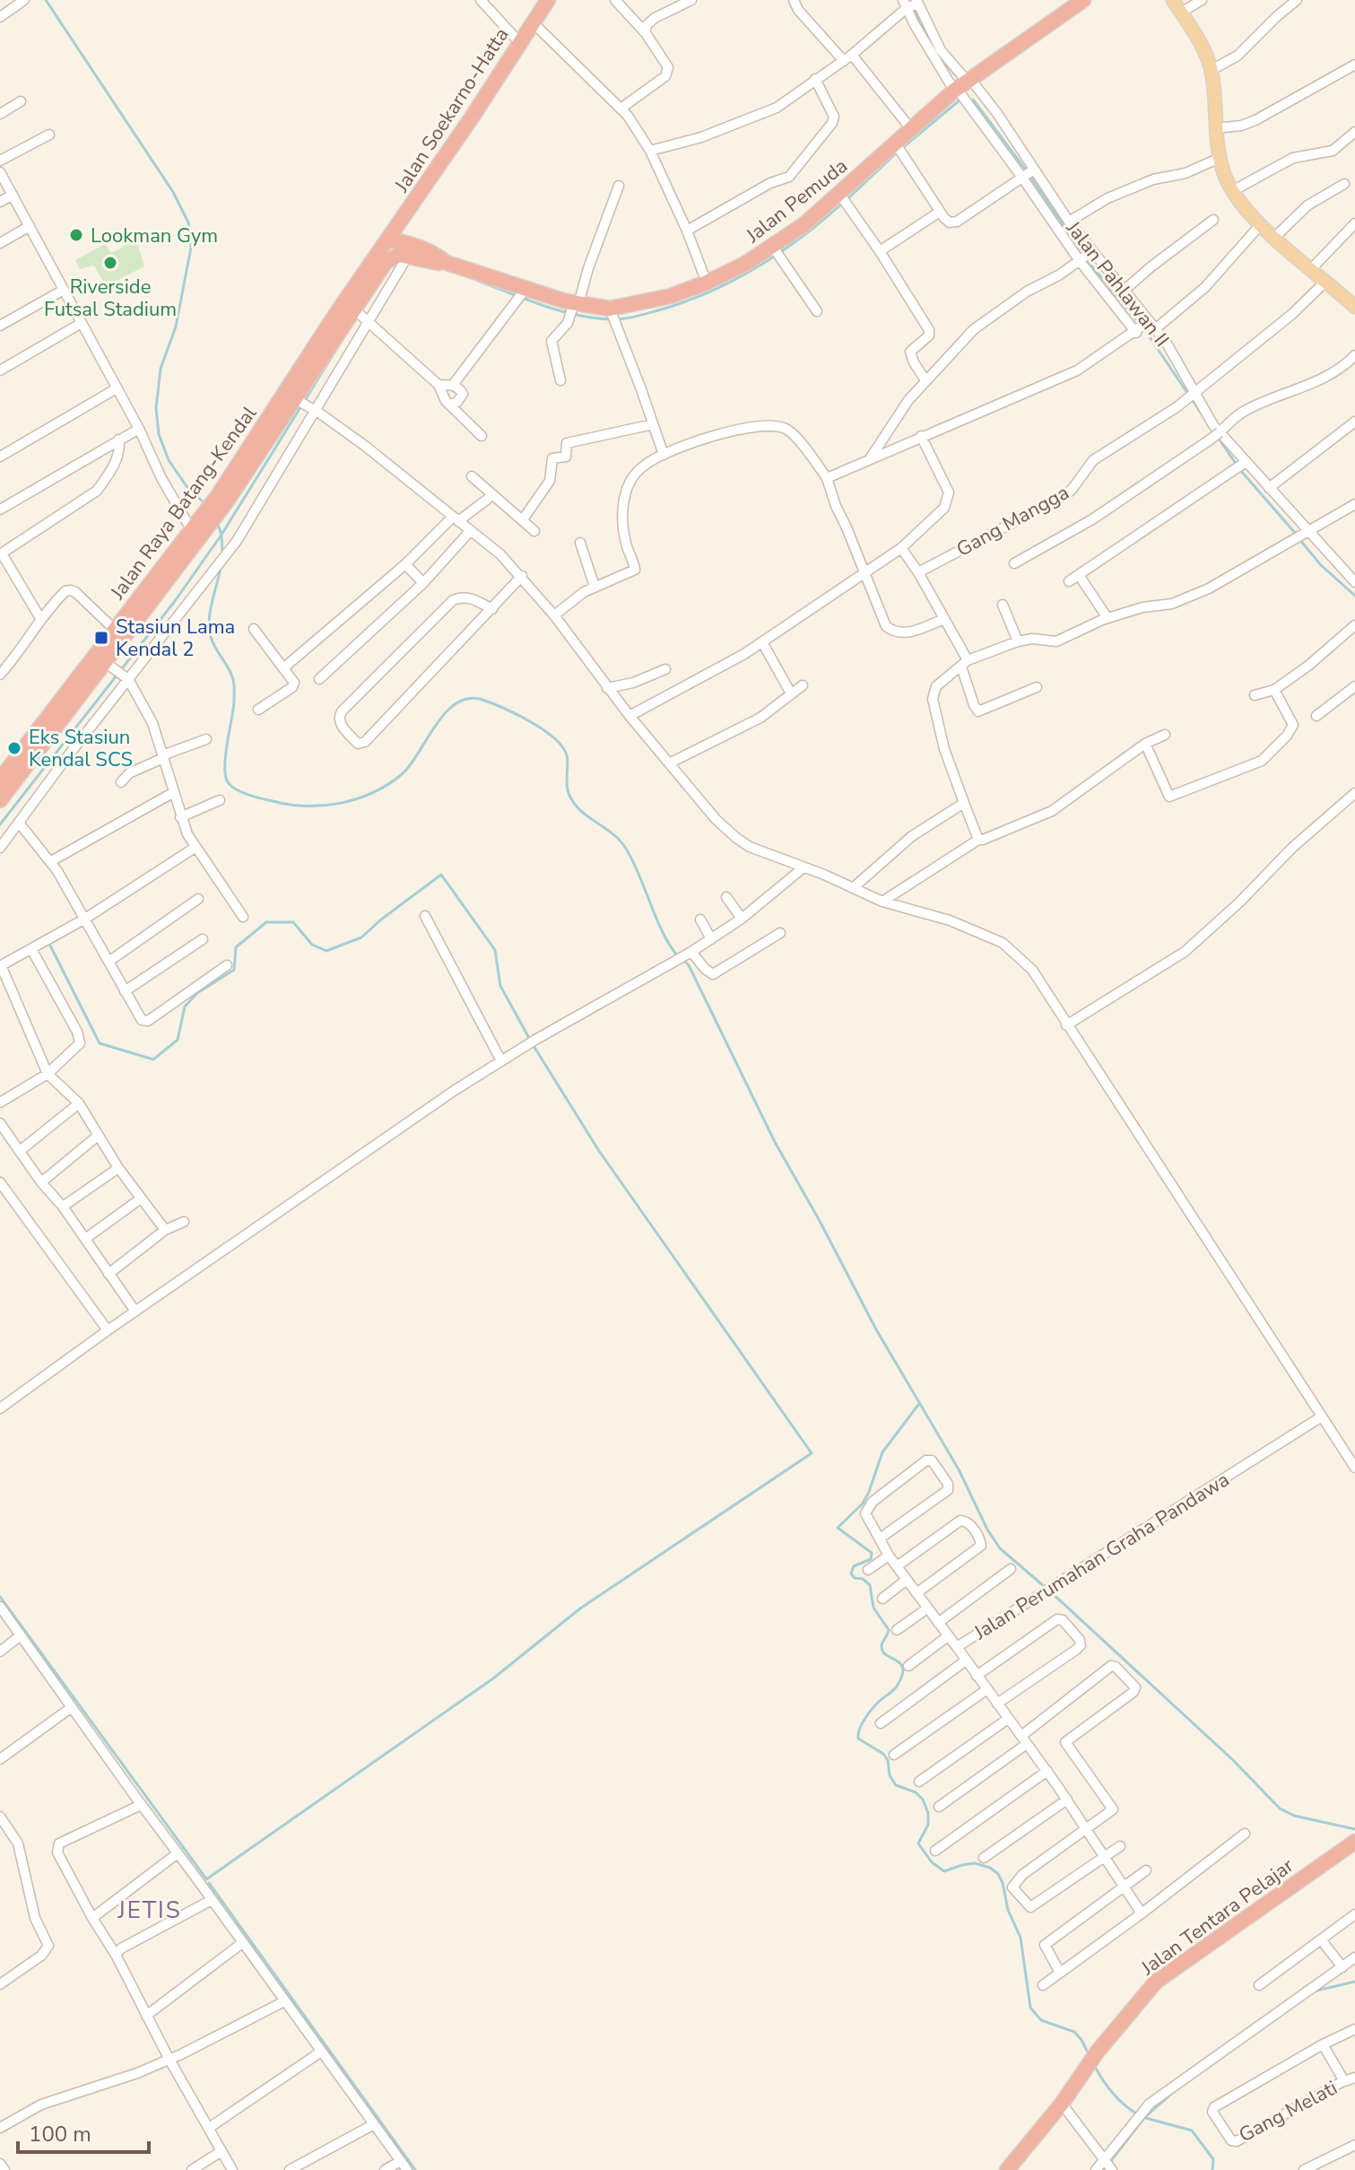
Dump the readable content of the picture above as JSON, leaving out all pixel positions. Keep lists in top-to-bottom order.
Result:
{
  "streets": {
    "highway": [
      "Jalan Soekarno-Hatta",
      "Jalan Pemuda",
      "Jalan Raya Batang-Kendal",
      "Jalan Tentara Pelajar"
    ],
    "street": [
      "Jalan Pahlawan II",
      "Gang Mangga",
      "Jalan Perumahan Graha Pandawa",
      "Gang Melati"
    ]
  },
  "crossings": [
    ["Jalan Soekarno-Hatta", "Jalan Pemuda"],
    ["Jalan Soekarno-Hatta", "Jalan Raya Batang-Kendal"],
    ["Jalan Pemuda", "Jalan Pahlawan II"],
    ["Jalan Pemuda", "Jalan Raya Batang-Kendal"],
    ["Jalan Pahlawan II", "Gang Mangga"]
  ],
  "districts": ["JETIS"],
  "places": {
    "other": ["Lookman Gym", "Riverside Futsal Stadium", "Eks Stasiun Kendal SCS"],
    "transit": ["Stasiun Lama Kendal 2"]
  },
  "scale_bar": "100 m"
}
